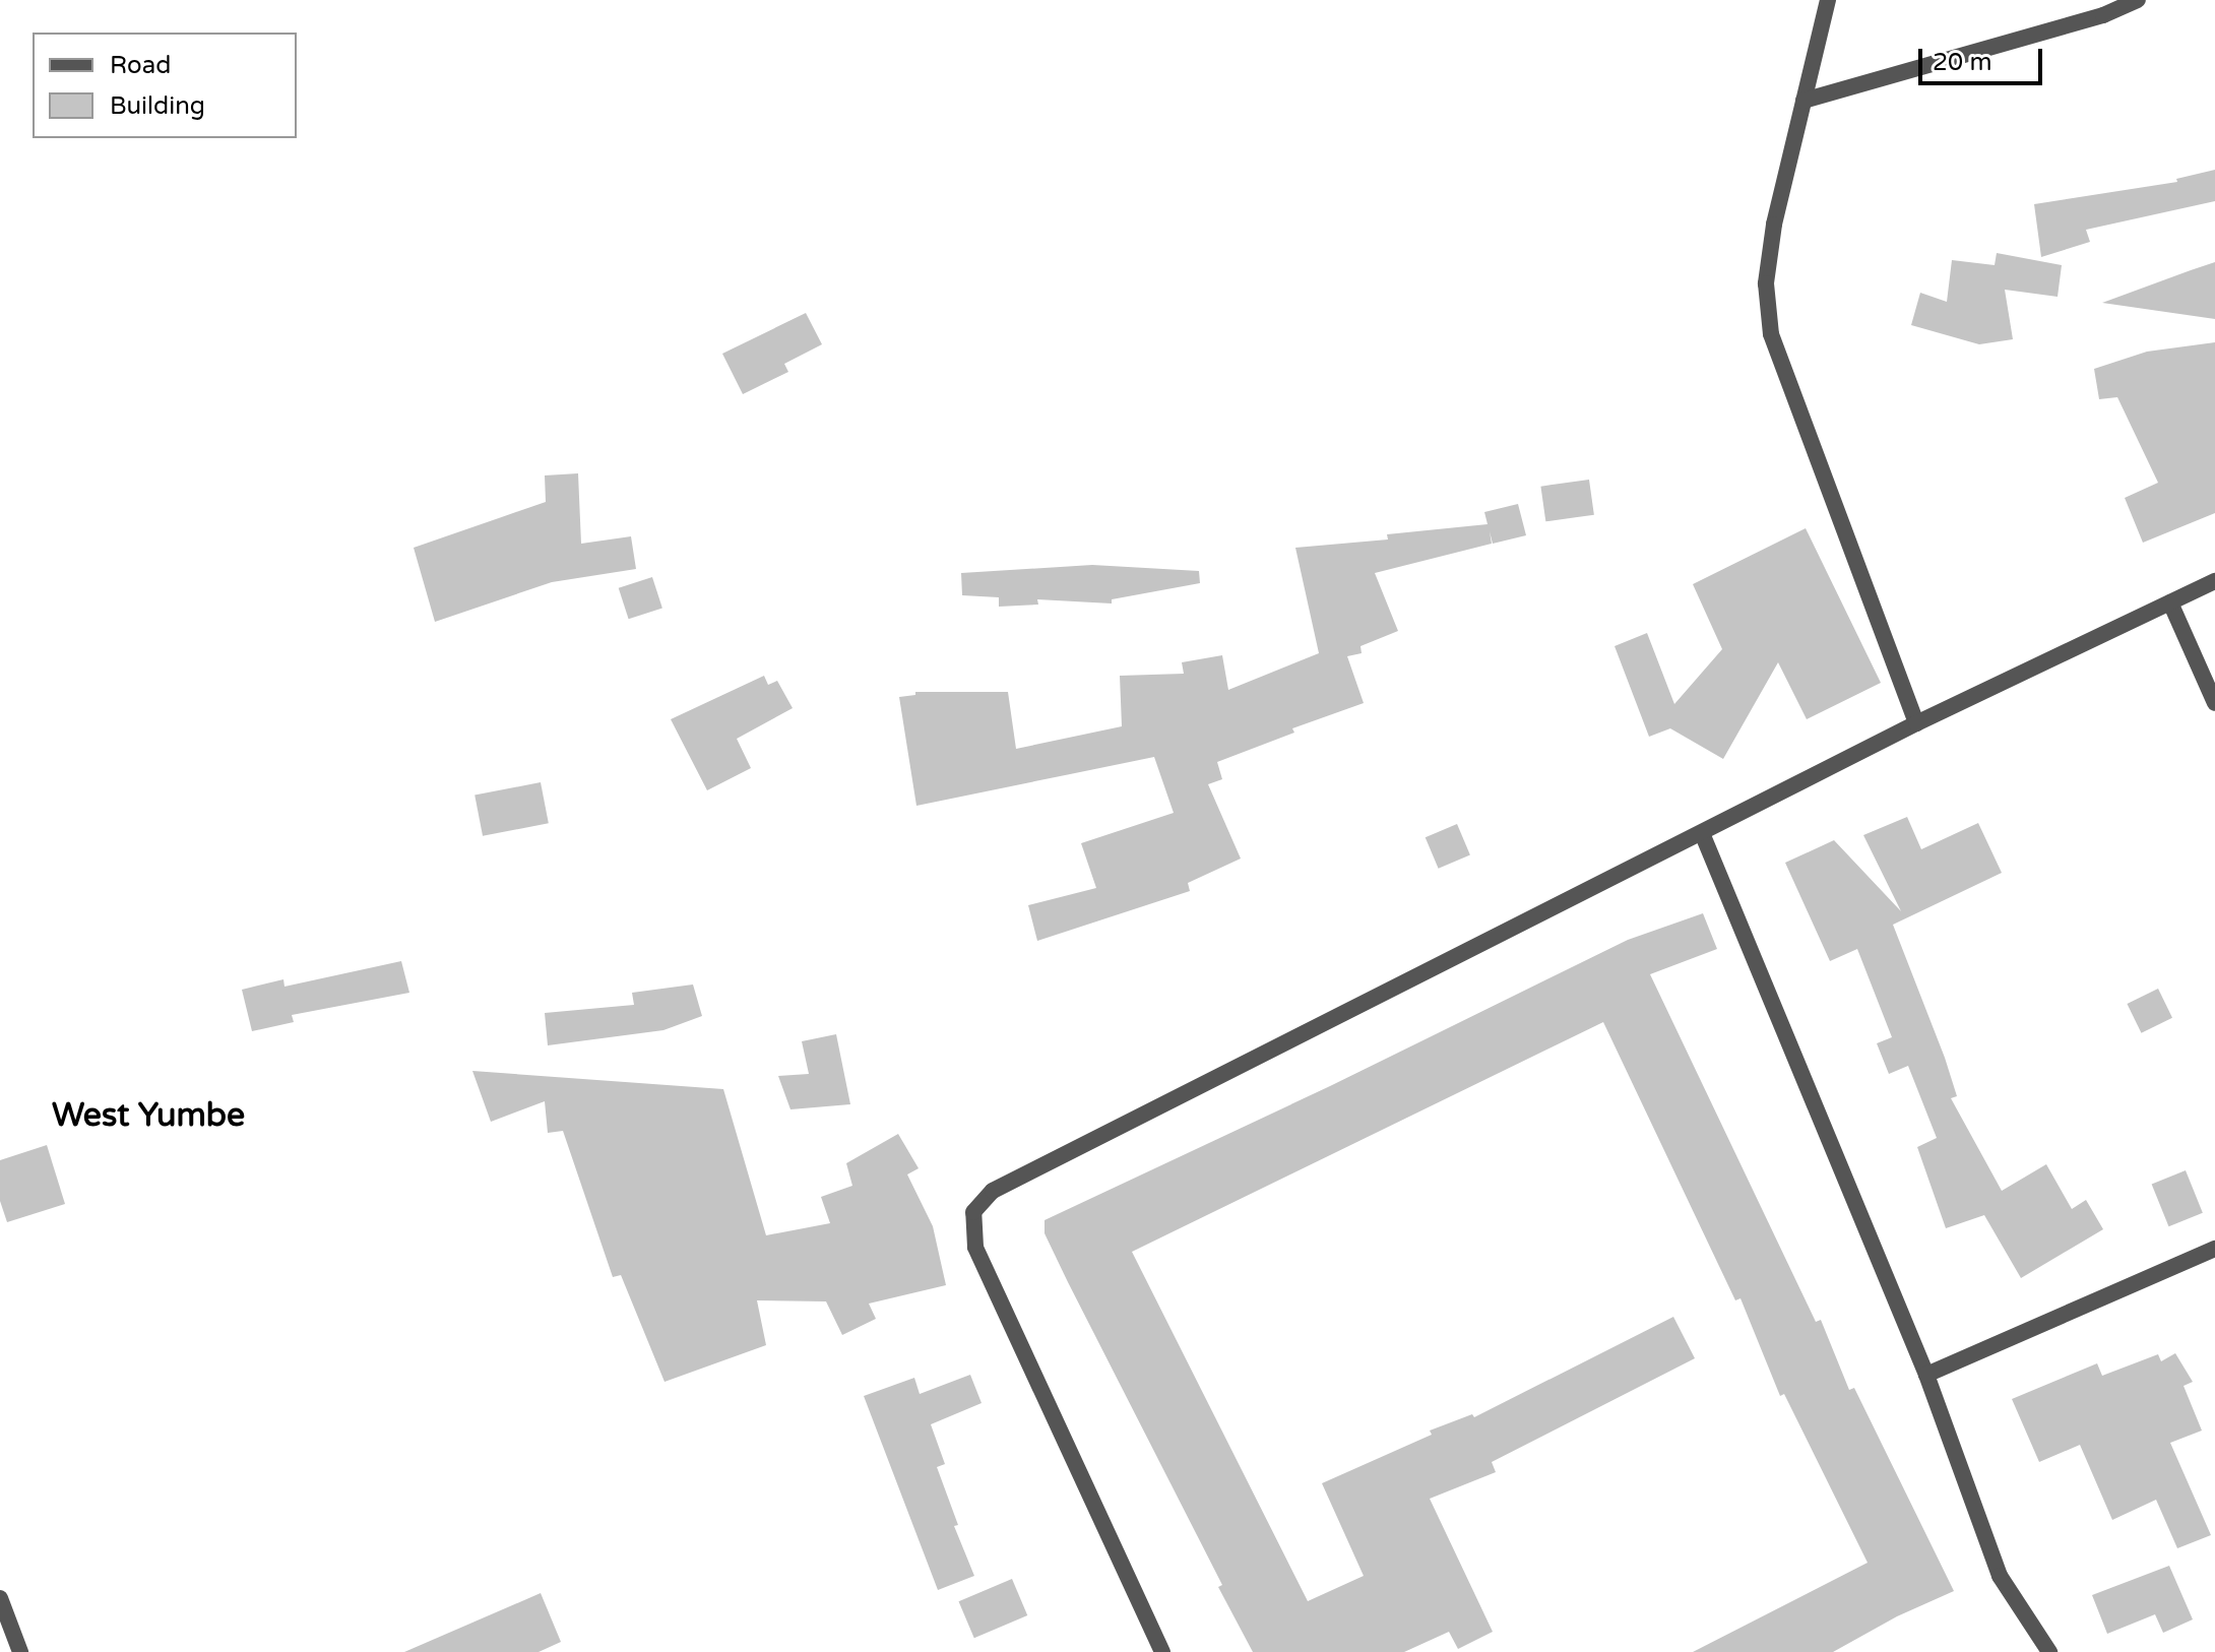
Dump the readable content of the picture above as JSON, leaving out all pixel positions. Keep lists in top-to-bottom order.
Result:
{
  "districts": ["West Yumbe"],
  "legend": ["Road", "Building"],
  "scale_bar": "20 m"
}
